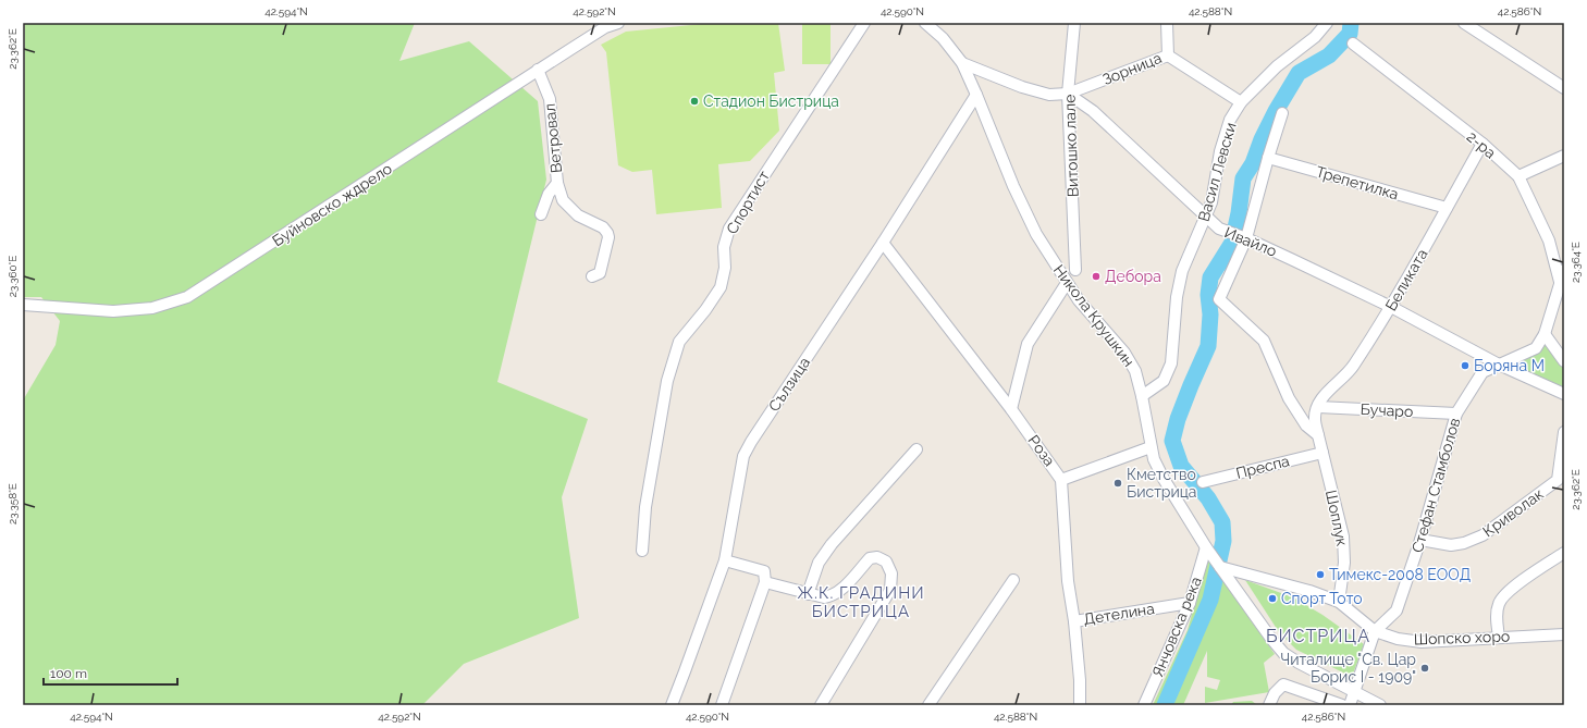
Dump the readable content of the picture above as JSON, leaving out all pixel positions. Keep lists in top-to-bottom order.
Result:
{
  "streets": {
    "street": [
      "Зорница",
      "Ветровал",
      "2-ра",
      "Витошко лале",
      "Васил Левски",
      "Трепетилка",
      "Спортист",
      "Буйновско ждрело",
      "Ивайло",
      "Беликата",
      "Никола Крушкин",
      "Сълзица",
      "Бучаро",
      "Роза",
      "Преспа",
      "Стефан Стамболов",
      "Криволак",
      "Шоплук",
      "Детелина",
      "Янчовска река",
      "Шопско хоро"
    ]
  },
  "crossings": [
    ["Зорница", "Витошко лале"],
    ["Зорница", "Ивайло"],
    ["Ветровал", "Буйновско ждрело"],
    ["2-ра", "Беликата"],
    ["2-ра", "Стефан Стамболов"],
    ["Витошко лале", "Ивайло"],
    ["Васил Левски", "Ивайло"],
    ["Васил Левски", "Никола Крушкин"],
    ["Трепетилка", "Беликата"],
    ["Ивайло", "Беликата"],
    ["Ивайло", "Стефан Стамболов"],
    ["Беликата", "Бучаро"],
    ["Беликата", "Шоплук"],
    ["Никола Крушкин", "Сълзица"],
    ["Никола Крушкин", "Стефан Стамболов"],
    ["Никола Крушкин", "Янчовска река"],
    ["Никола Крушкин", "Шопско хоро"],
    ["Сълзица", "Роза"],
    ["Бучаро", "Стефан Стамболов"],
    ["Бучаро", "Шоплук"],
    ["Роза", "Детелина"],
    ["Преспа", "Шоплук"],
    ["Стефан Стамболов", "Криволак"],
    ["Стефан Стамболов", "Шопско хоро"],
    ["Шоплук", "Шопско хоро"],
    ["Детелина", "Янчовска река"]
  ],
  "districts": ["Ж.К. ГРАДИНИ БИСТРИЦА", "БИСТРИЦА"],
  "places": [
    "Стадион Бистрица",
    "Дебора",
    "Боряна М",
    "Кметство Бистрица",
    "Тимекс-2008 ЕООД",
    "Спорт Тото",
    "Читалище \"Св. Цар Борис I - 1909\""
  ],
  "scale_bar": "100 m",
  "coordinates": [
    "42.594°N",
    "42.592°N",
    "42.590°N",
    "42.588°N",
    "42.586°N",
    "23.362°E",
    "23.364°E",
    "23.360°E",
    "23.358°E"
  ]
}
